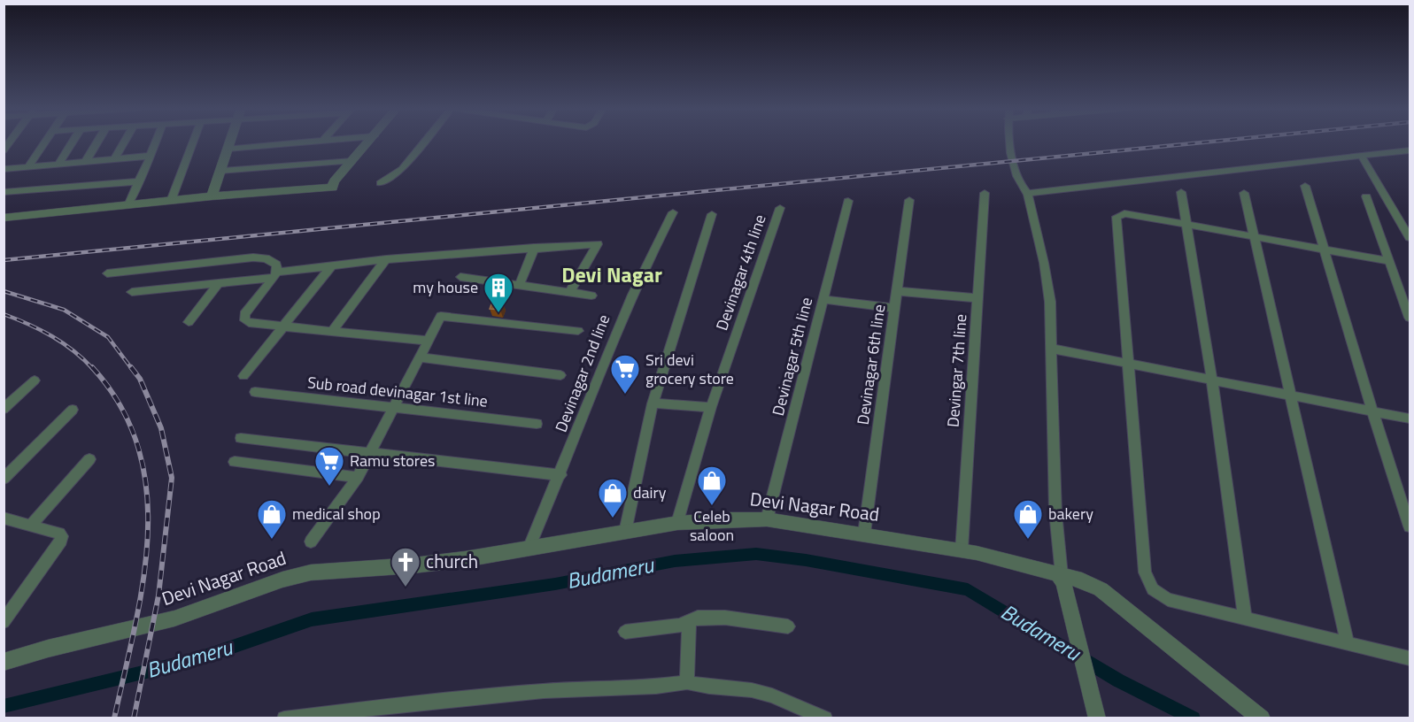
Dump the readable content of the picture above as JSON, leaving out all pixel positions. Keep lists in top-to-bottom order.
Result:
{
  "streets": {
    "street": [
      "Devinagar 4th line",
      "Devinagar 5th line",
      "Devinagar 6th line",
      "Devingar 7th line",
      "Devinagar 2nd line",
      "Sub road devinagar 1st line",
      "Devi Nagar Road"
    ]
  },
  "crossings": [
    ["Devinagar 4th line", "Devi Nagar Road"],
    ["Devinagar 5th line", "Devi Nagar Road"],
    ["Devinagar 6th line", "Devi Nagar Road"],
    ["Devingar 7th line", "Devi Nagar Road"],
    ["Devinagar 2nd line", "Devi Nagar Road"]
  ],
  "districts": ["Devi Nagar"],
  "water": ["Budameru"],
  "places": {
    "building": ["my house"],
    "supermarket": ["Sri devi grocery store", "Ramu stores"],
    "shop": [
      "Celeb saloon",
      "dairy",
      "medical shop",
      "bakery"
    ],
    "church": ["church"]
  }
}
